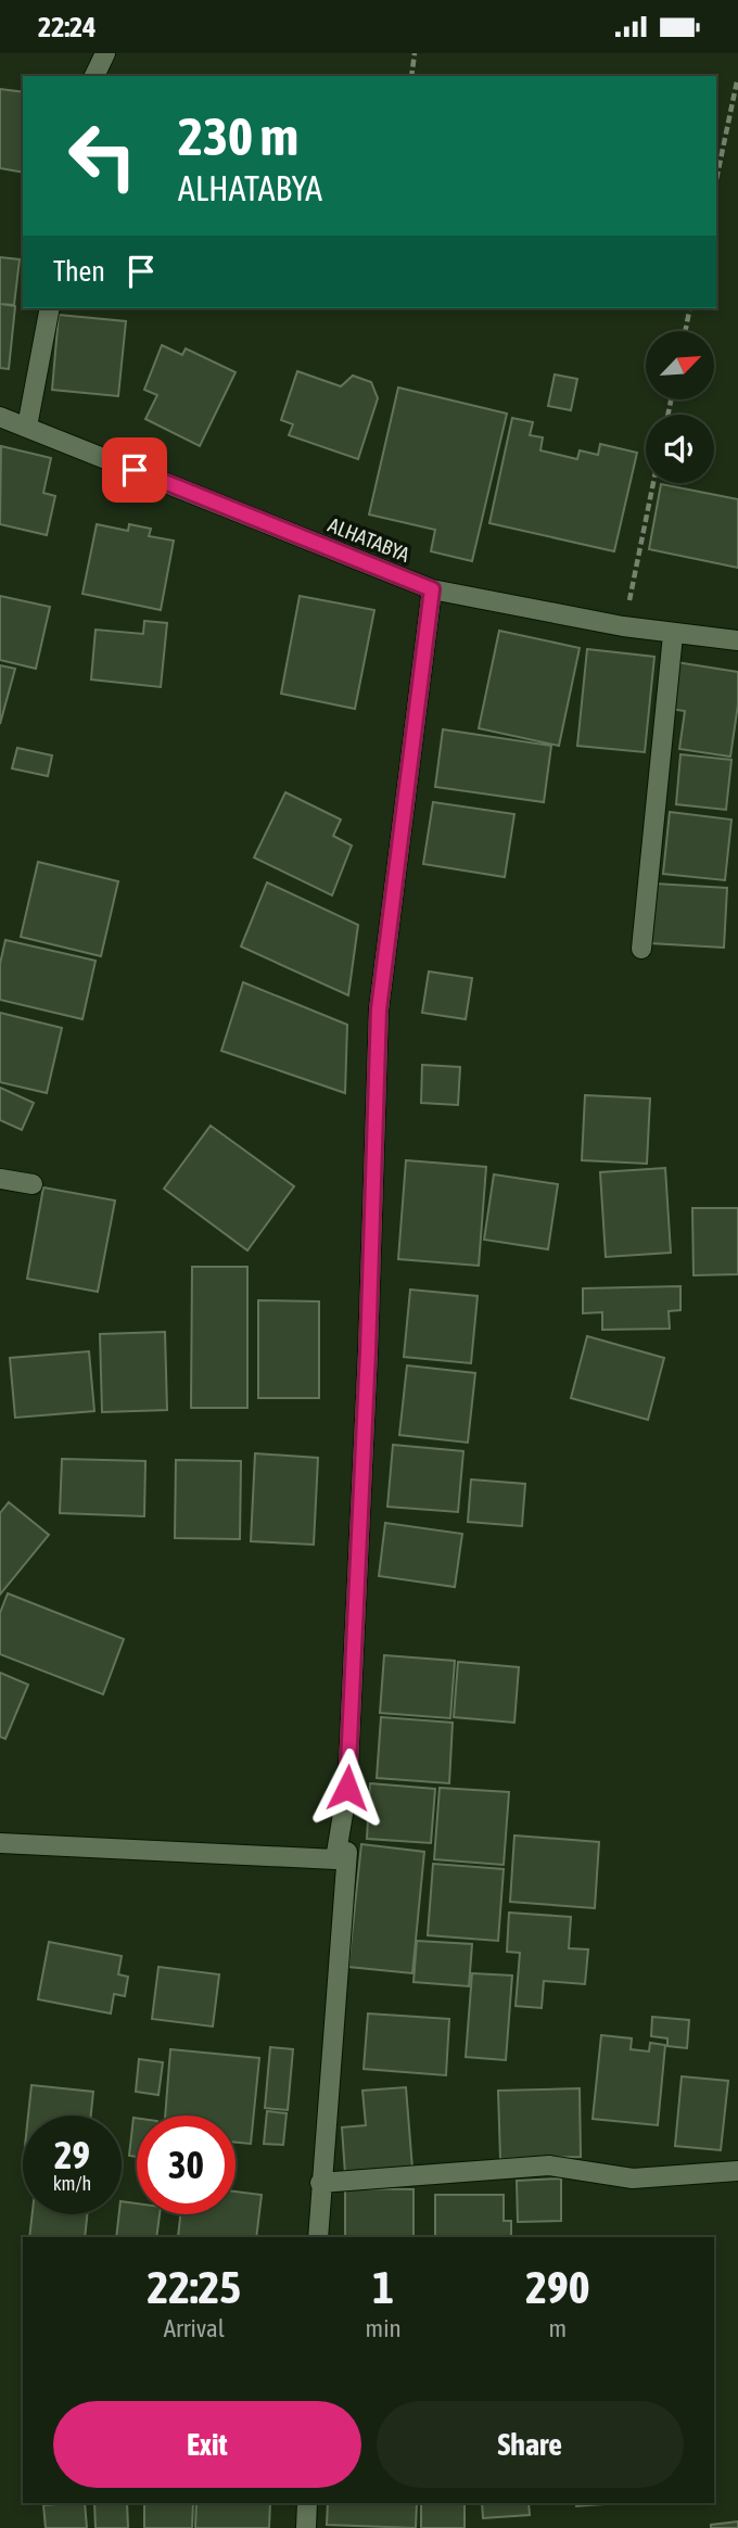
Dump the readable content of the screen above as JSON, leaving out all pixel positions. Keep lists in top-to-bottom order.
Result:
{
  "streets": {
    "street": ["ALHATABYA"]
  },
  "north": "top right",
  "page": {
    "status": "22:24",
    "turn": ["230 m", "ALHATABYA"],
    "then": "Then",
    "speed": "29 km/h",
    "limit": "30",
    "eta": [
      "22:25",
      "Arrival",
      "1",
      "min",
      "290",
      "m"
    ],
    "buttons": ["Exit", "Share"]
  }
}
